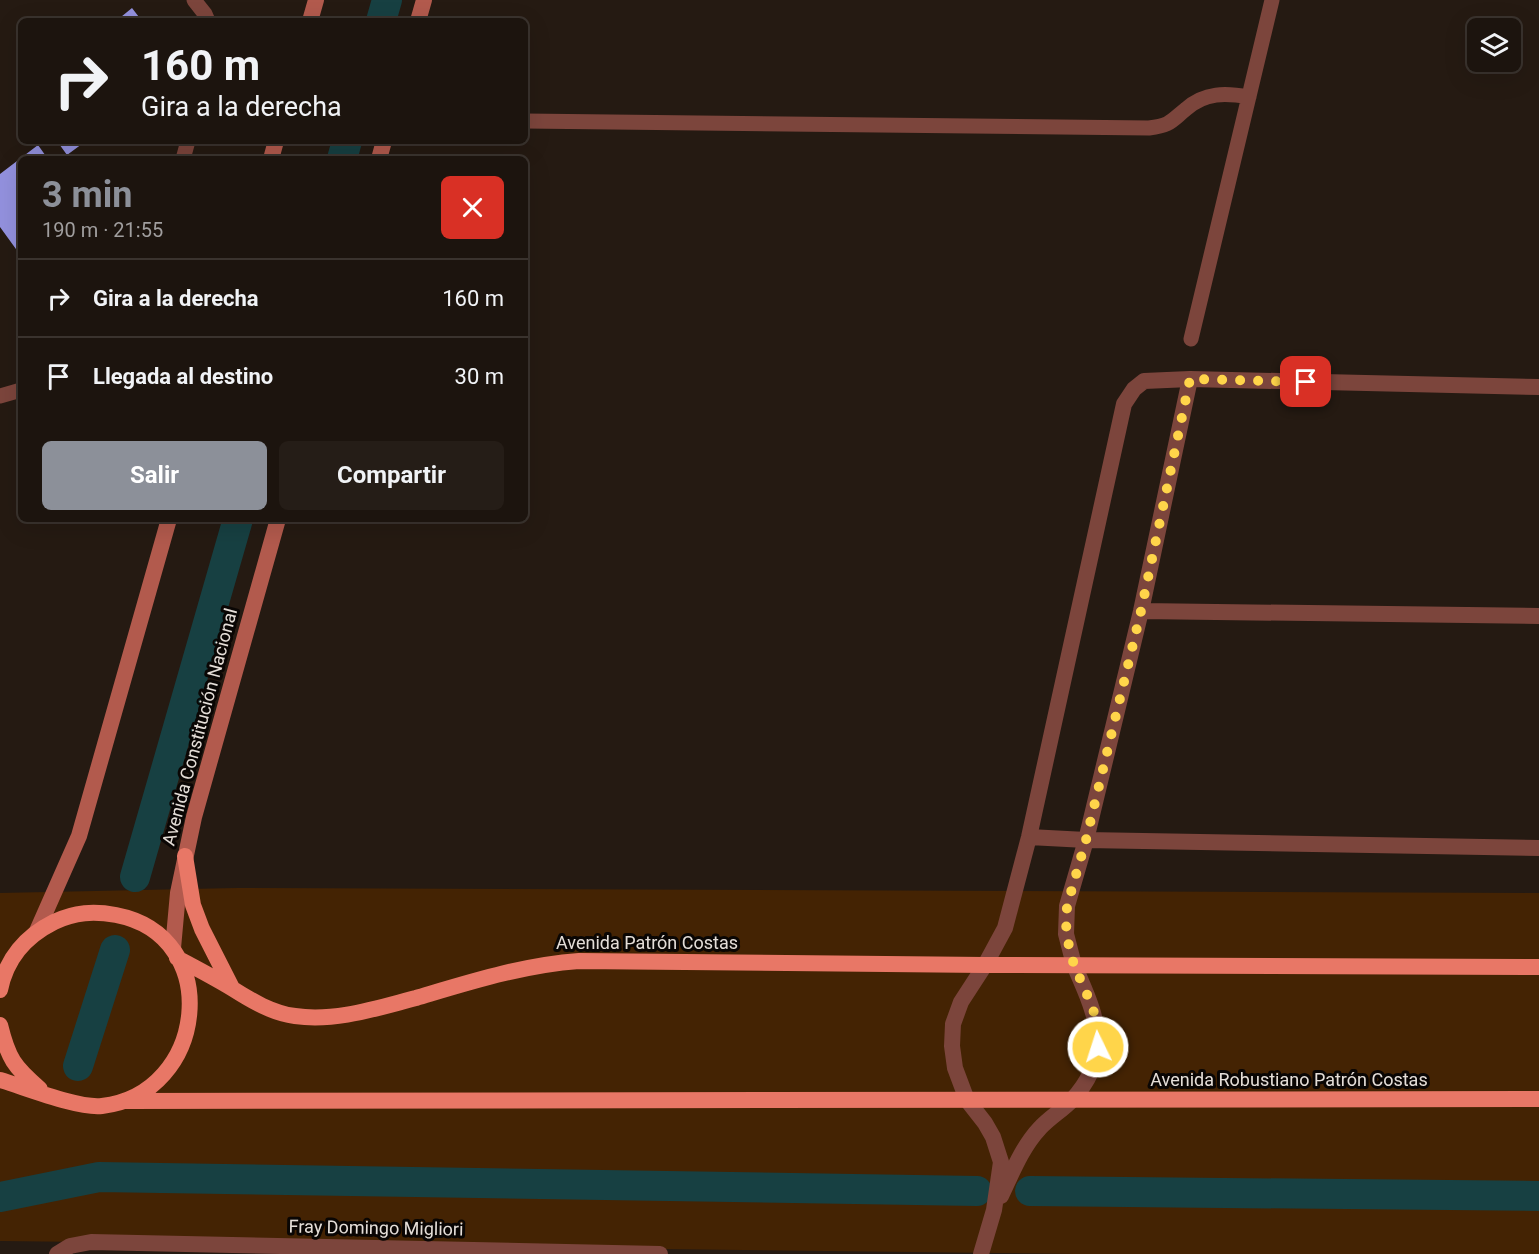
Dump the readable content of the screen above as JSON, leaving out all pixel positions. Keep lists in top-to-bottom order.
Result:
{
  "streets": {
    "highway": ["Avenida Patrón Costas", "Avenida Robustiano Patrón Costas"],
    "main road": ["Avenida Constitución Nacional"],
    "street": ["Fray Domingo Migliori"]
  },
  "crossings": [
    ["Avenida Constitución Nacional", "Avenida Patrón Costas"],
    ["Avenida Patrón Costas", "Avenida Robustiano Patrón Costas"]
  ],
  "page": {
    "turn": ["160 m", "Gira a la derecha"],
    "heading": ["3 min", "190 m · 21:55"],
    "list": [
      {
        "name": "Gira a la derecha",
        "value": "160 m"
      },
      {
        "name": "Llegada al destino",
        "value": "30 m"
      }
    ],
    "buttons": ["Salir", "Compartir"]
  }
}
